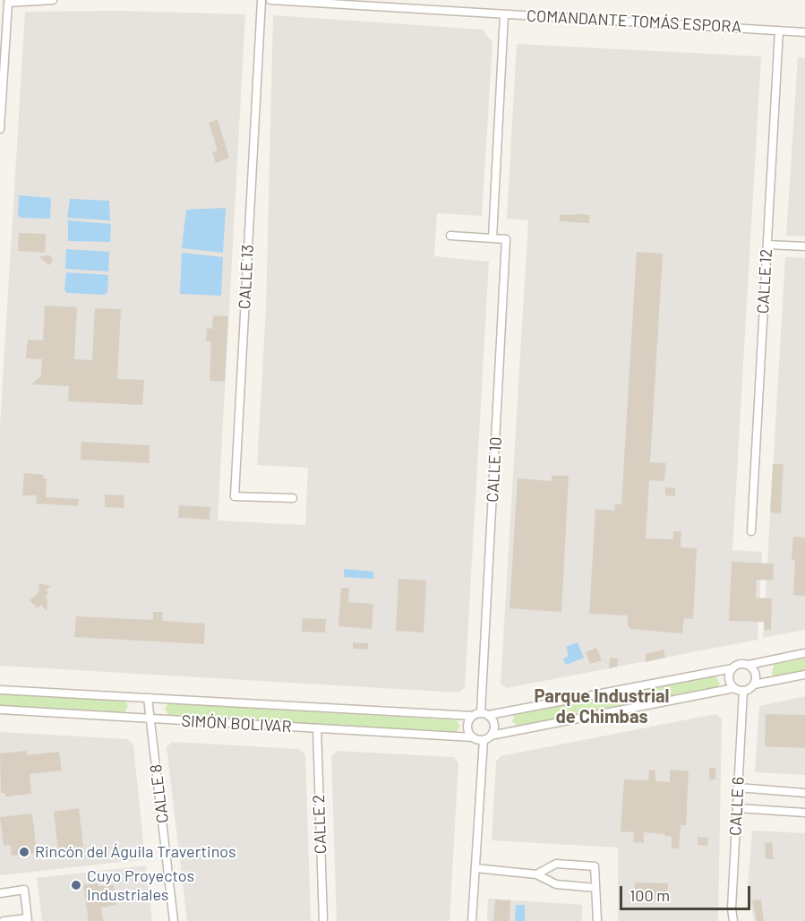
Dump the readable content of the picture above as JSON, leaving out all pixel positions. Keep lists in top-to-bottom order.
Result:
{
  "streets": {
    "street": [
      "COMANDANTE TOMÁS ESPORA",
      "CALLE 13",
      "CALLE 12",
      "CALLE 10",
      "SIMÓN BOLIVAR",
      "CALLE 8",
      "CALLE 6",
      "CALLE 2"
    ]
  },
  "crossings": [
    ["COMANDANTE TOMÁS ESPORA", "CALLE 12"],
    ["CALLE 10", "SIMÓN BOLIVAR"],
    ["SIMÓN BOLIVAR", "CALLE 8"],
    ["SIMÓN BOLIVAR", "CALLE 2"]
  ],
  "districts": ["Parque Industrial de Chimbas"],
  "places": ["Rincón del Águila Travertinos", "Cuyo Proyectos Industriales"],
  "scale_bar": "100 m"
}
